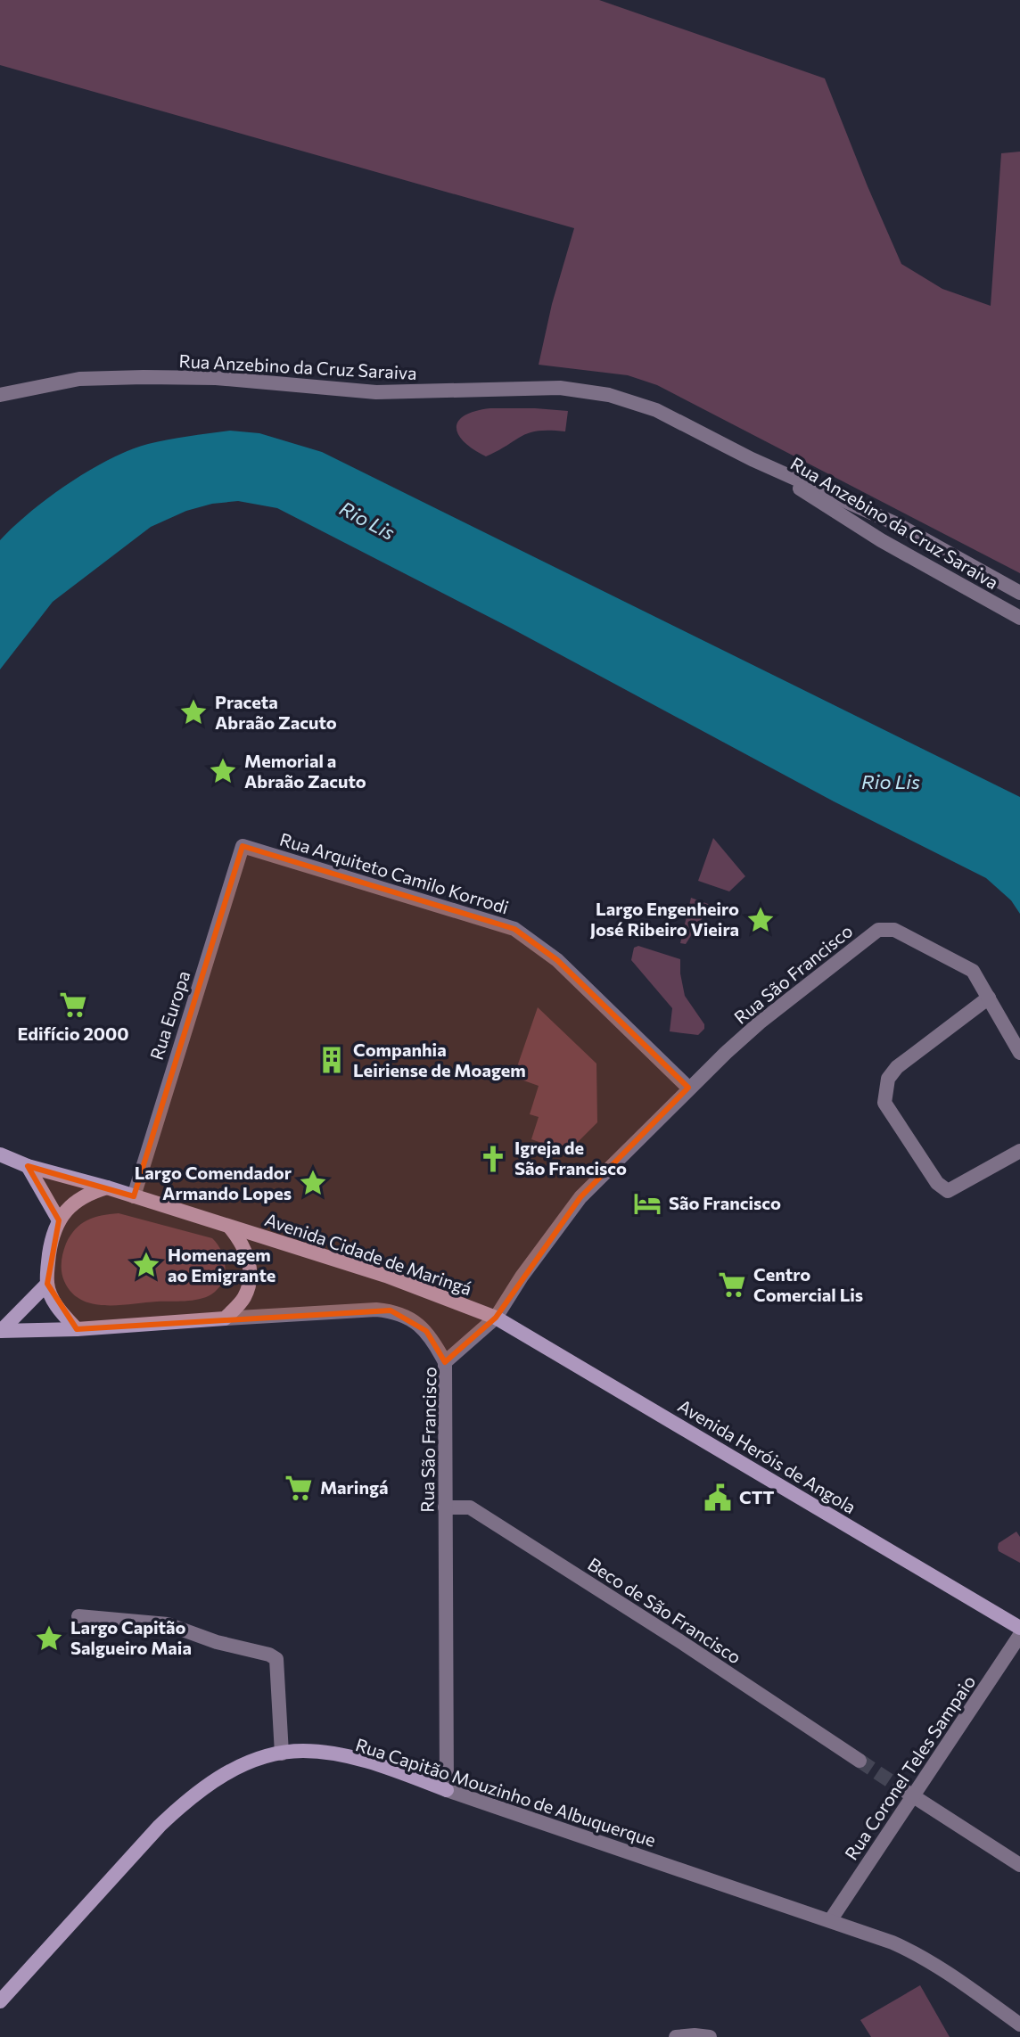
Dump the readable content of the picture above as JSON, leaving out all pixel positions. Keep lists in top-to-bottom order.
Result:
{
  "streets": {
    "main road": ["Avenida Cidade de Maringá", "Avenida Heróis de Angola", "Rua Capitão Mouzinho de Albuquerque"],
    "street": [
      "Rua Anzebino da Cruz Saraiva",
      "Rua Arquiteto Camilo Korrodi",
      "Rua São Francisco",
      "Rua Europa",
      "Beco de São Francisco",
      "Rua Coronel Teles Sampaio"
    ]
  },
  "crossings": [
    ["Rua Arquiteto Camilo Korrodi", "Rua São Francisco"],
    ["Rua Arquiteto Camilo Korrodi", "Rua Europa"],
    ["Rua São Francisco", "Avenida Cidade de Maringá"],
    ["Rua São Francisco", "Avenida Heróis de Angola"],
    ["Rua São Francisco", "Beco de São Francisco"],
    ["Rua São Francisco", "Rua Capitão Mouzinho de Albuquerque"],
    ["Rua Europa", "Avenida Cidade de Maringá"],
    ["Avenida Cidade de Maringá", "Avenida Heróis de Angola"],
    ["Rua Coronel Teles Sampaio", "Rua Capitão Mouzinho de Albuquerque"]
  ],
  "water": ["Rio Lis"],
  "places": {
    "place": [
      "Praceta Abraão Zacuto",
      "Memorial a Abraão Zacuto",
      "Largo Engenheiro José Ribeiro Vieira",
      "Largo Comendador Armando Lopes",
      "Homenagem ao Emigrante",
      "Largo Capitão Salgueiro Maia"
    ],
    "supermarket": ["Edifício 2000", "Centro Comercial Lis", "Maringá"],
    "building": ["Companhia Leiriense de Moagem"],
    "church": ["Igreja de São Francisco"],
    "hotel": ["São Francisco"],
    "public building": ["CTT"]
  }
}
